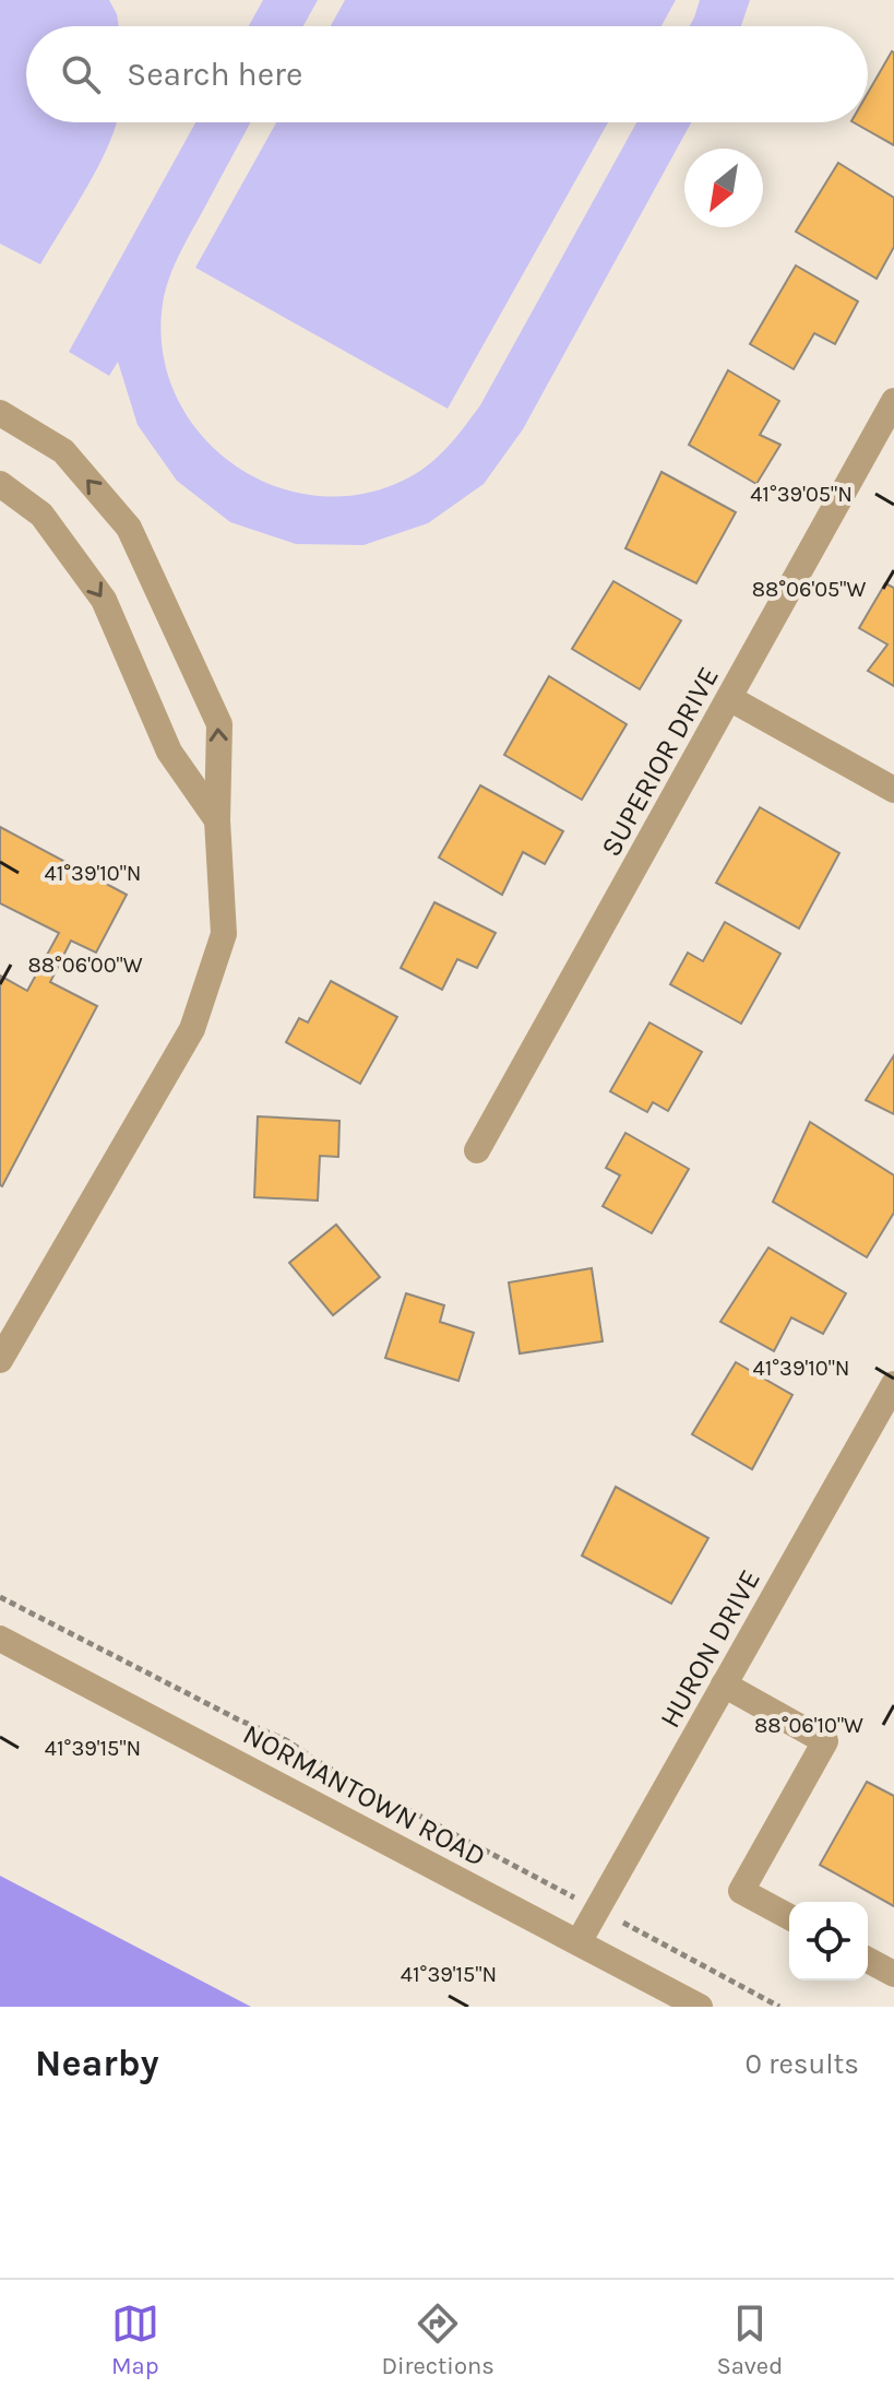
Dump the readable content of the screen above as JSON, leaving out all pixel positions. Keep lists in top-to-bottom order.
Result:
{
  "streets": {
    "street": ["SUPERIOR DRIVE", "HURON DRIVE", "NORMANTOWN ROAD"]
  },
  "crossings": [
    ["HURON DRIVE", "NORMANTOWN ROAD"]
  ],
  "north": "bottom left",
  "page": {
    "search": "Search here",
    "heading": ["Nearby", "0 results"],
    "nav": ["Map", "Directions", "Saved"]
  },
  "coordinates": [
    "41°39'05\"N",
    "88°06'05\"W",
    "41°39'10\"N",
    "88°06'00\"W",
    "88°06'10\"W",
    "41°39'15\"N"
  ]
}
